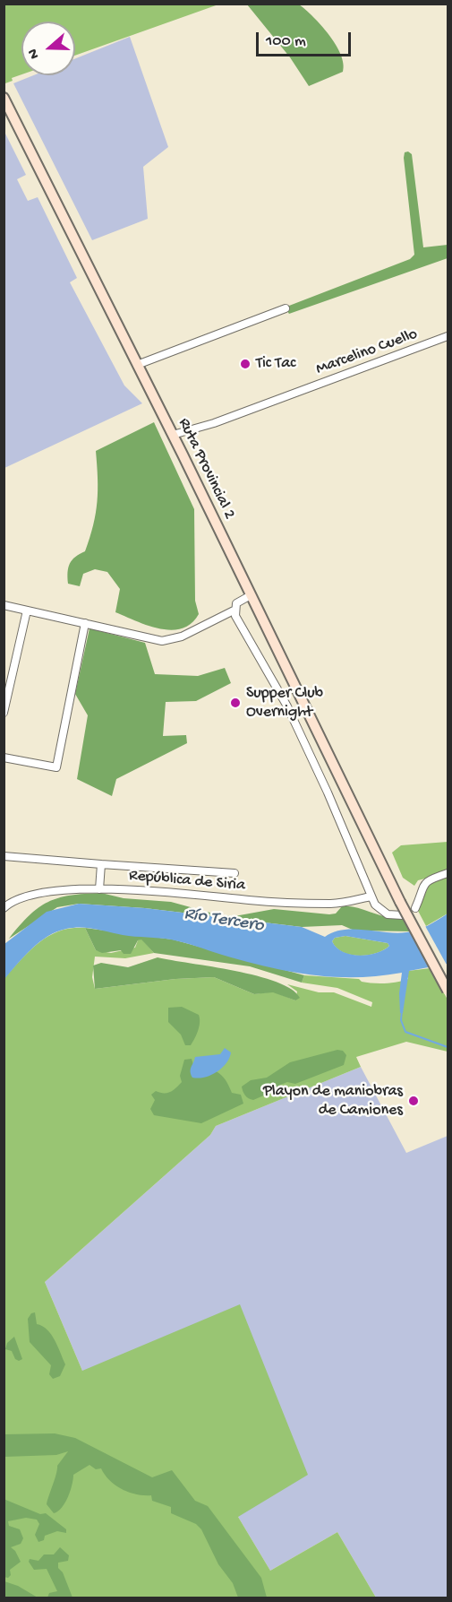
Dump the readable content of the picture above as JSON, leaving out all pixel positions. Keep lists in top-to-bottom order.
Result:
{
  "streets": {
    "main road": ["Ruta Provincial 2"],
    "street": ["Marcelino Cuello", "República de Siria"]
  },
  "crossings": [
    ["Marcelino Cuello", "Ruta Provincial 2"]
  ],
  "water": ["Río Tercero"],
  "places": ["Tic Tac", "Supper Club Overnight", "Playon de maniobras de Camiones"],
  "scale_bar": "100 m",
  "north": "left"
}
